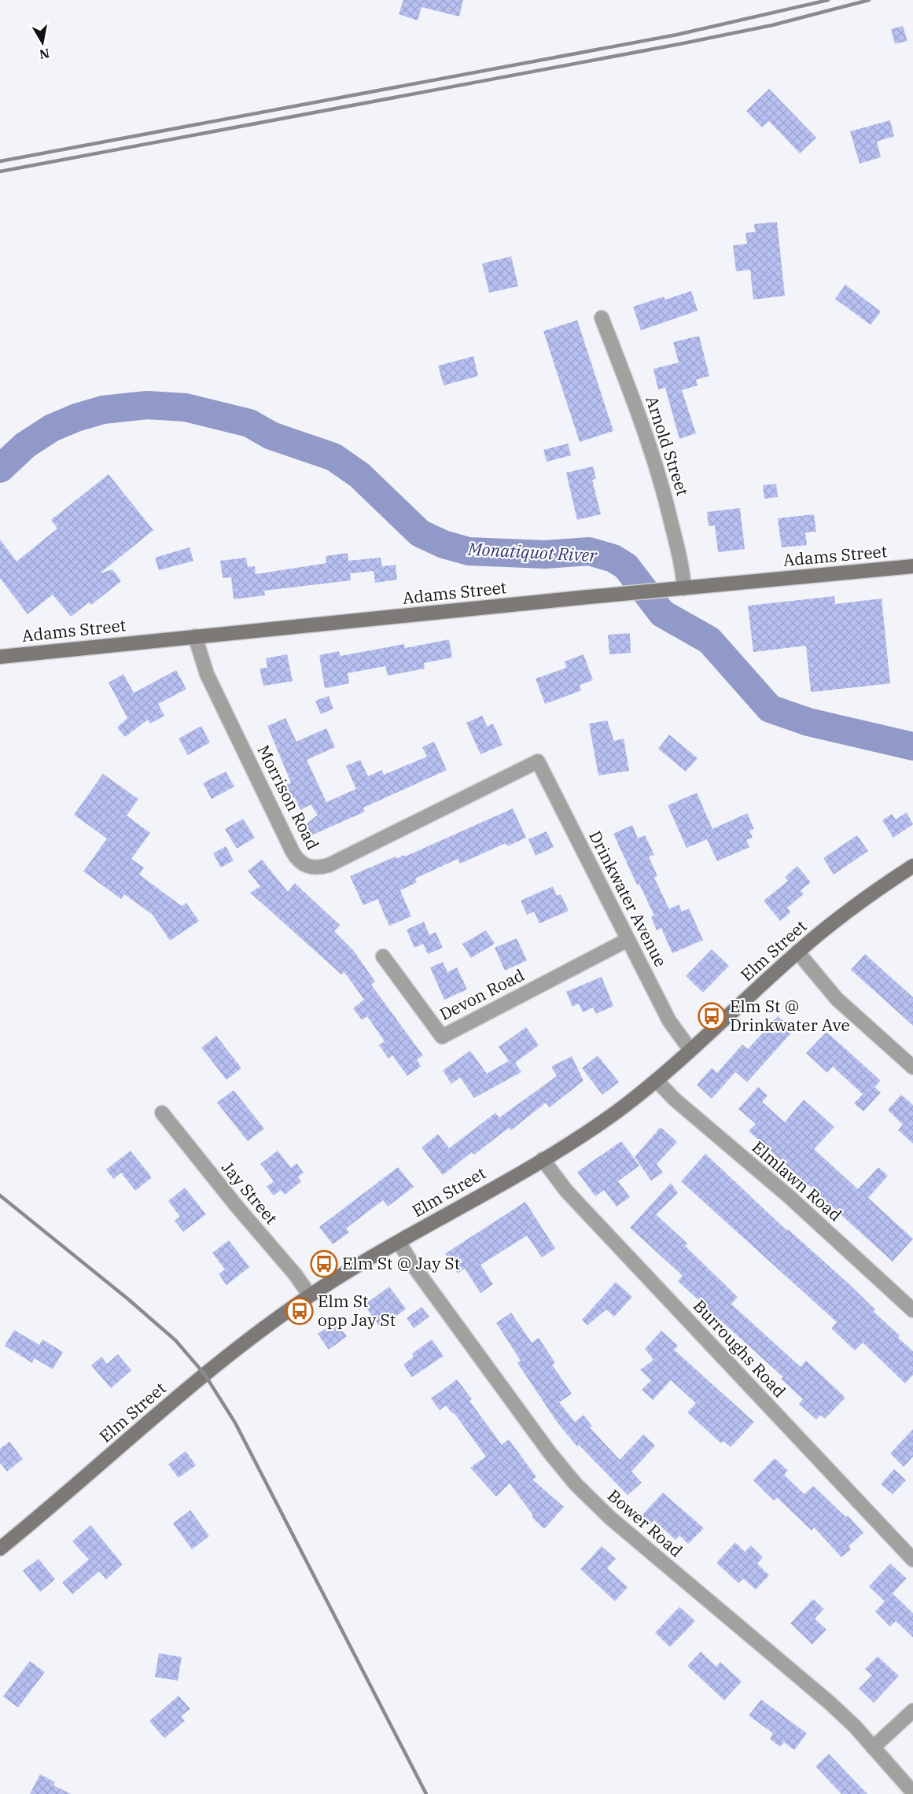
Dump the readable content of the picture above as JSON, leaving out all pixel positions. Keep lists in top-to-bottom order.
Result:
{
  "streets": {
    "main road": ["Adams Street", "Elm Street"],
    "street": [
      "Arnold Street",
      "Morrison Road",
      "Drinkwater Avenue",
      "Devon Road",
      "Elmlawn Road",
      "Jay Street",
      "Burroughs Road",
      "Bower Road"
    ]
  },
  "crossings": [
    ["Arnold Street", "Adams Street"],
    ["Adams Street", "Morrison Road"],
    ["Morrison Road", "Drinkwater Avenue"],
    ["Drinkwater Avenue", "Elm Street"],
    ["Drinkwater Avenue", "Devon Road"],
    ["Elm Street", "Elmlawn Road"],
    ["Elm Street", "Jay Street"],
    ["Elm Street", "Burroughs Road"],
    ["Elm Street", "Bower Road"]
  ],
  "water": ["Monatiquot River"],
  "places": {
    "bus stop": ["Elm St @ Drinkwater Ave", "Elm St @ Jay St", "Elm St opp Jay St"]
  },
  "north": "bottom"
}
